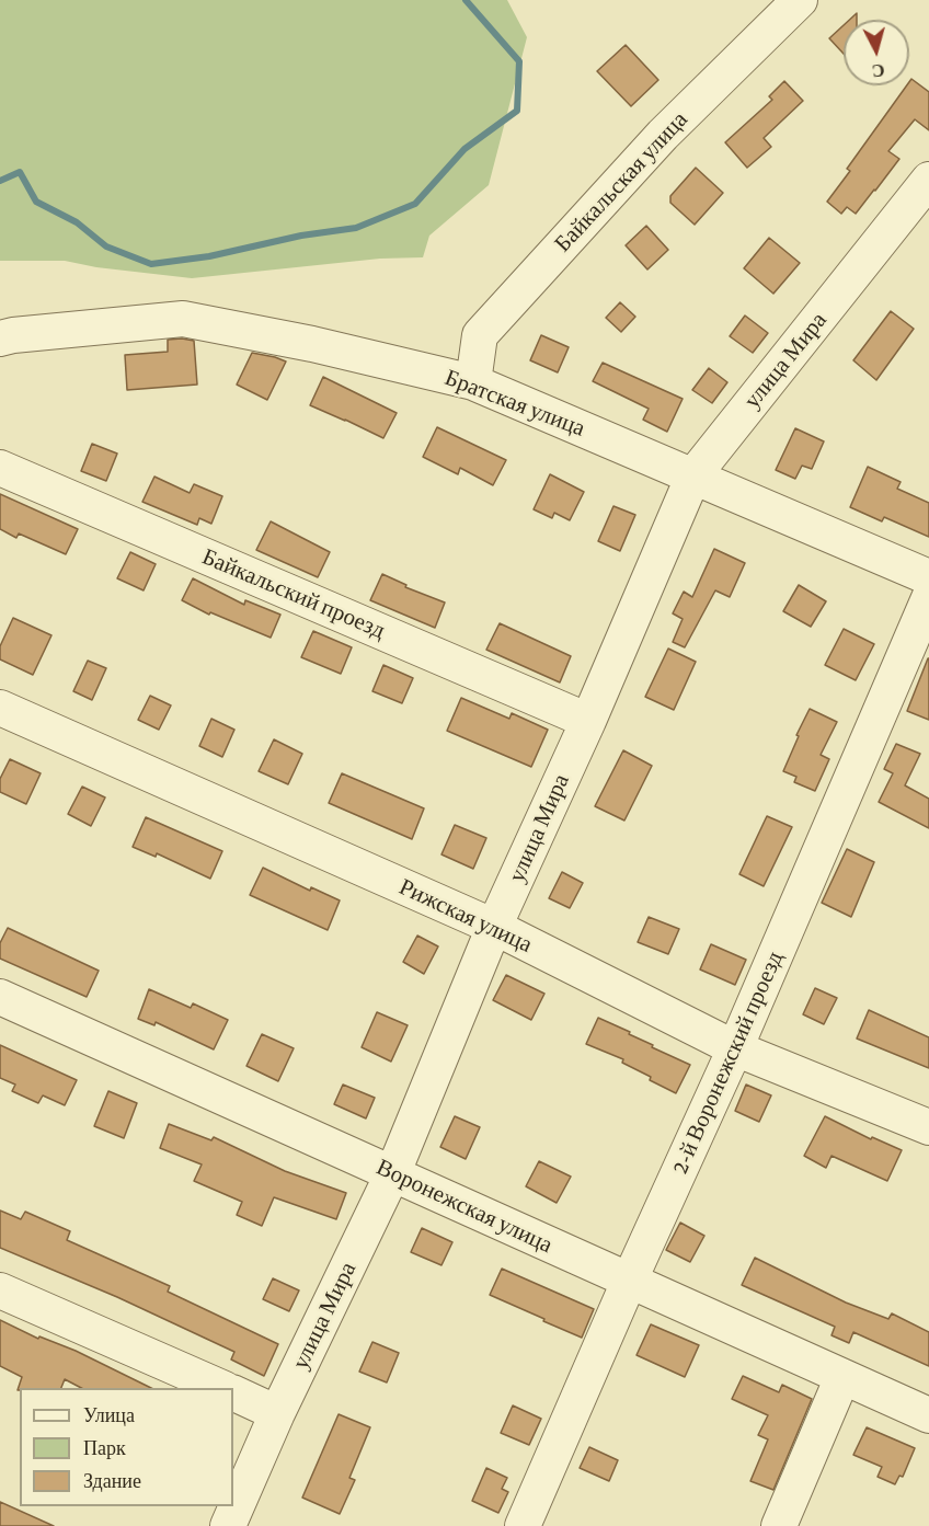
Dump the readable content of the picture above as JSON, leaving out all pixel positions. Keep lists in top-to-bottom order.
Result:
{
  "streets": {
    "street": [
      "Байкальская улица",
      "улица Мира",
      "Братская улица",
      "Байкальский проезд",
      "Рижская улица",
      "2-й Воронежский проезд",
      "Воронежская улица"
    ]
  },
  "crossings": [
    ["Байкальская улица", "Братская улица"],
    ["улица Мира", "Братская улица"],
    ["улица Мира", "Байкальский проезд"],
    ["улица Мира", "Рижская улица"],
    ["улица Мира", "Воронежская улица"],
    ["Рижская улица", "2-й Воронежский проезд"],
    ["2-й Воронежский проезд", "Воронежская улица"]
  ],
  "legend": ["Улица", "Парк", "Здание"],
  "north": "bottom"
}
